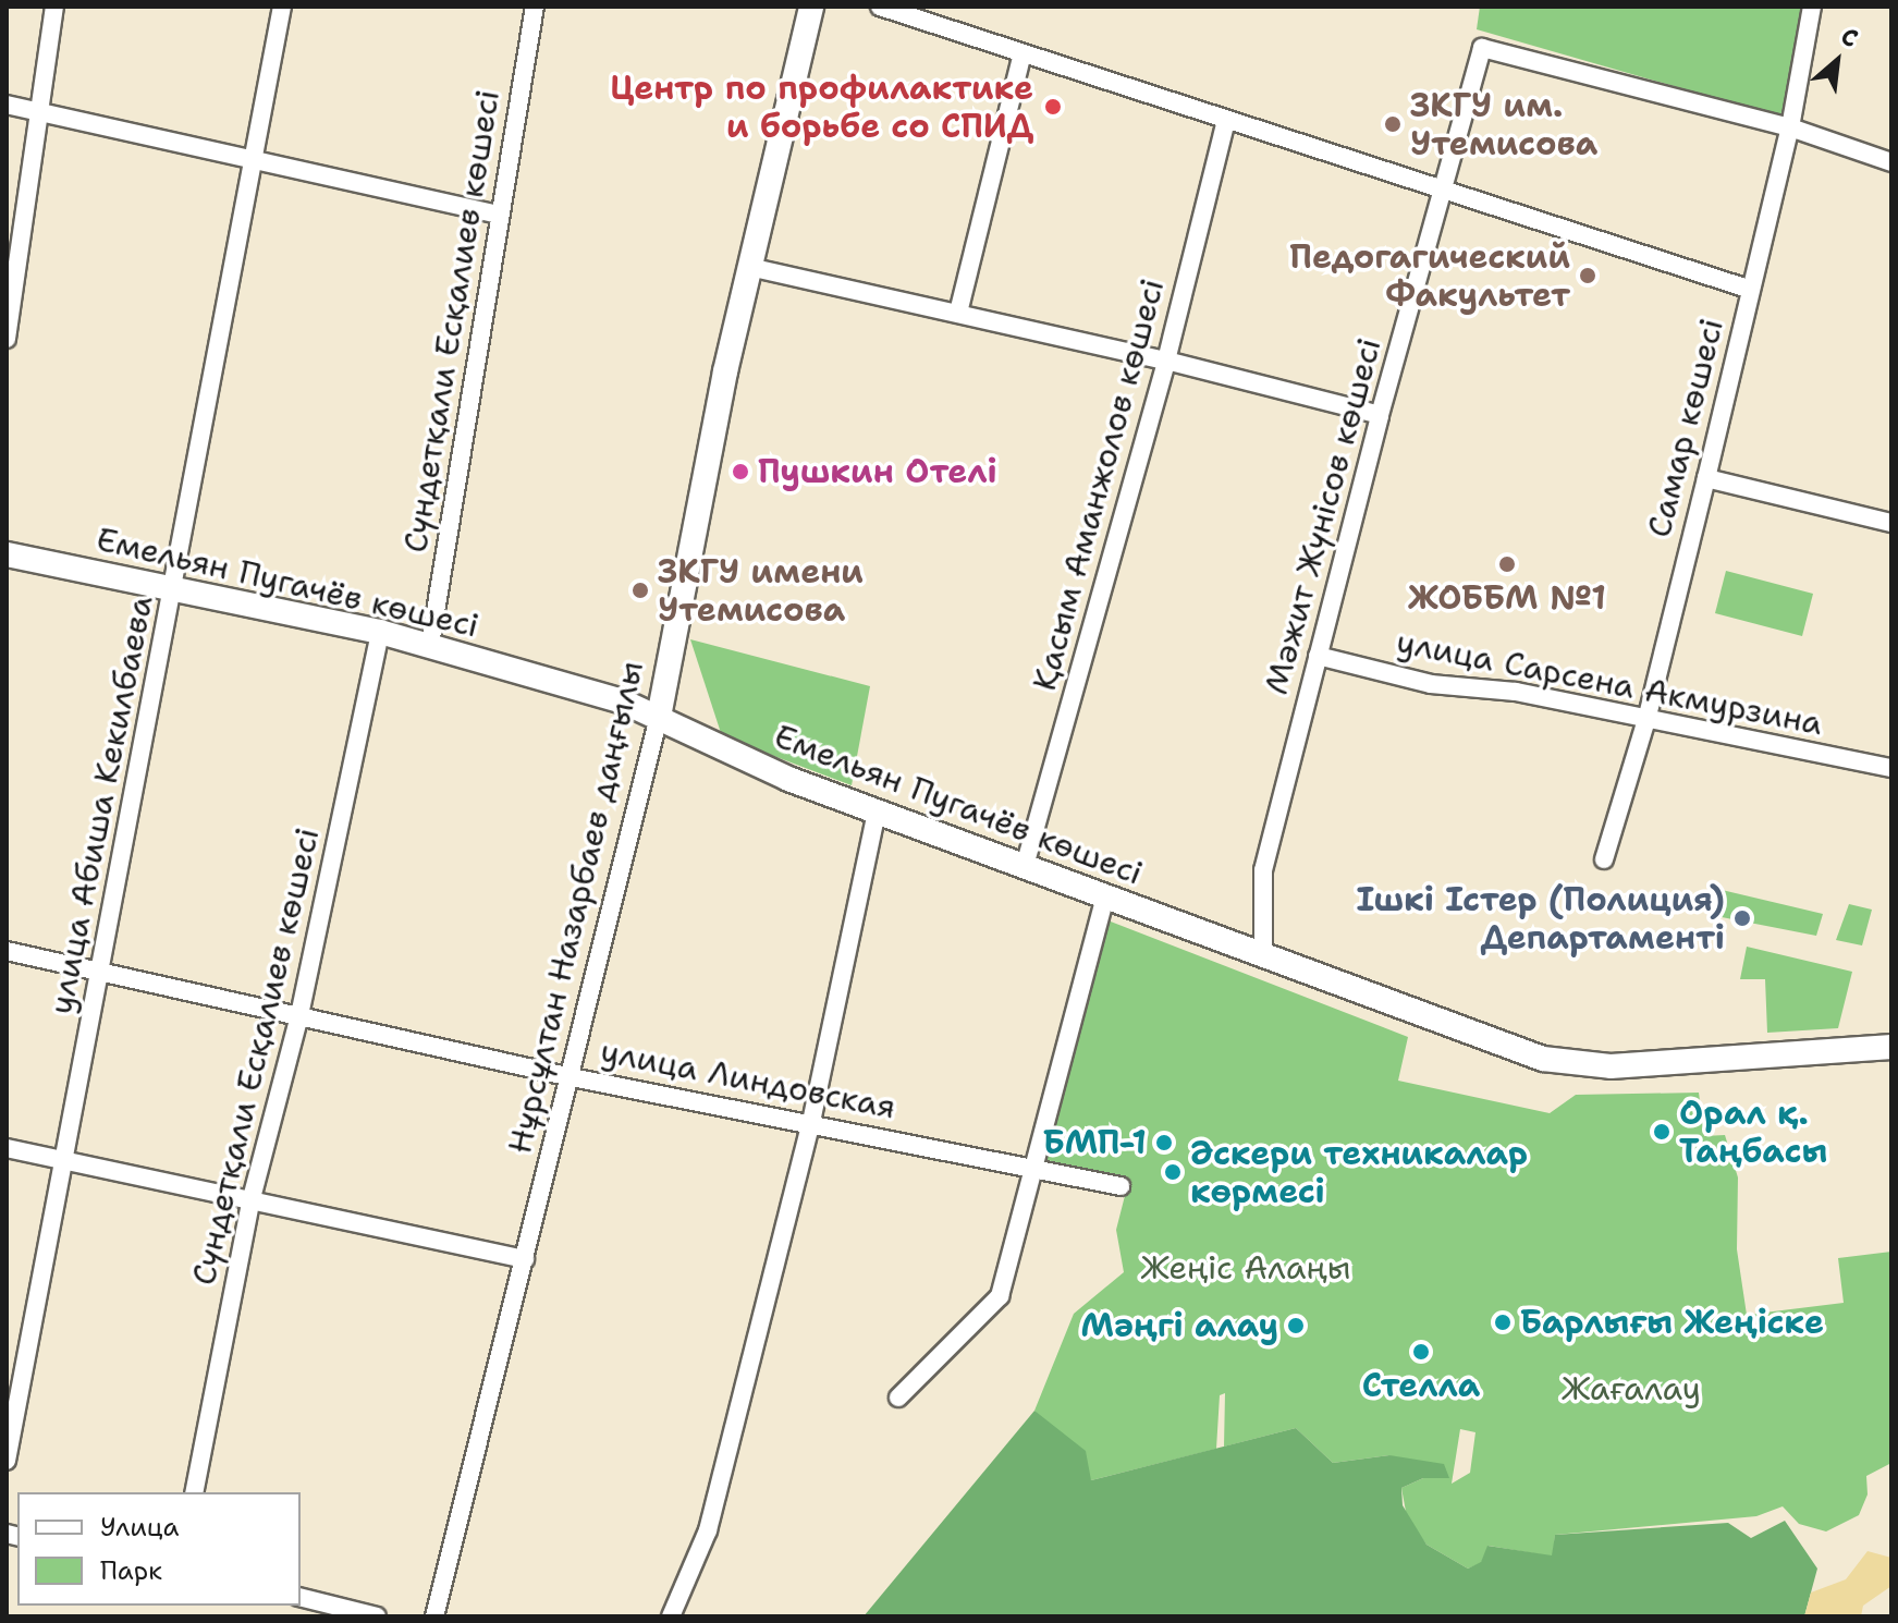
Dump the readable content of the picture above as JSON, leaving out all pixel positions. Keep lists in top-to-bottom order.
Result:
{
  "streets": {
    "main road": ["Емельян Пугачёв көшесі", "Нұрсұлтан Назарбаев даңғылы"],
    "street": [
      "Сүндетқали Есқалиев көшесі",
      "Самар көшесі",
      "Қасым Аманжолов көшесі",
      "Мәжит Жүнісов көшесі",
      "улица Сарсена Акмурзина",
      "улица Абиша Кекилбаева",
      "улица Линдовская"
    ]
  },
  "crossings": [
    ["Сүндетқали Есқалиев көшесі", "Емельян Пугачёв көшесі"],
    ["Сүндетқали Есқалиев көшесі", "улица Линдовская"],
    ["Самар көшесі", "Мәжит Жүнісов көшесі"],
    ["Самар көшесі", "улица Сарсена Акмурзина"],
    ["Қасым Аманжолов көшесі", "Емельян Пугачёв көшесі"],
    ["Мәжит Жүнісов көшесі", "Емельян Пугачёв көшесі"],
    ["Мәжит Жүнісов көшесі", "улица Сарсена Акмурзина"],
    ["Емельян Пугачёв көшесі", "улица Абиша Кекилбаева"],
    ["Емельян Пугачёв көшесі", "Нұрсұлтан Назарбаев даңғылы"],
    ["улица Абиша Кекилбаева", "улица Линдовская"],
    ["Нұрсұлтан Назарбаев даңғылы", "улица Линдовская"]
  ],
  "parks": ["Жеңіс Алаңы", "Жағалау"],
  "places": [
    "Центр по профилактике и борьбе со СПИД",
    "ЗКГУ им. Утемисова",
    "Педогагический Факультет",
    "Пушкин Отелі",
    "ЖОББМ №1",
    "ЗКГУ имени Утемисова",
    "Ішкі Істер (Полиция) Департаменті",
    "Орал қ. Таңбасы",
    "БМП-1",
    "Әскери техникалар көрмесі",
    "Барлығы Жеңіске",
    "Мәңгі алау",
    "Стелла"
  ],
  "legend": ["Улица", "Парк"],
  "north": "top right"
}
